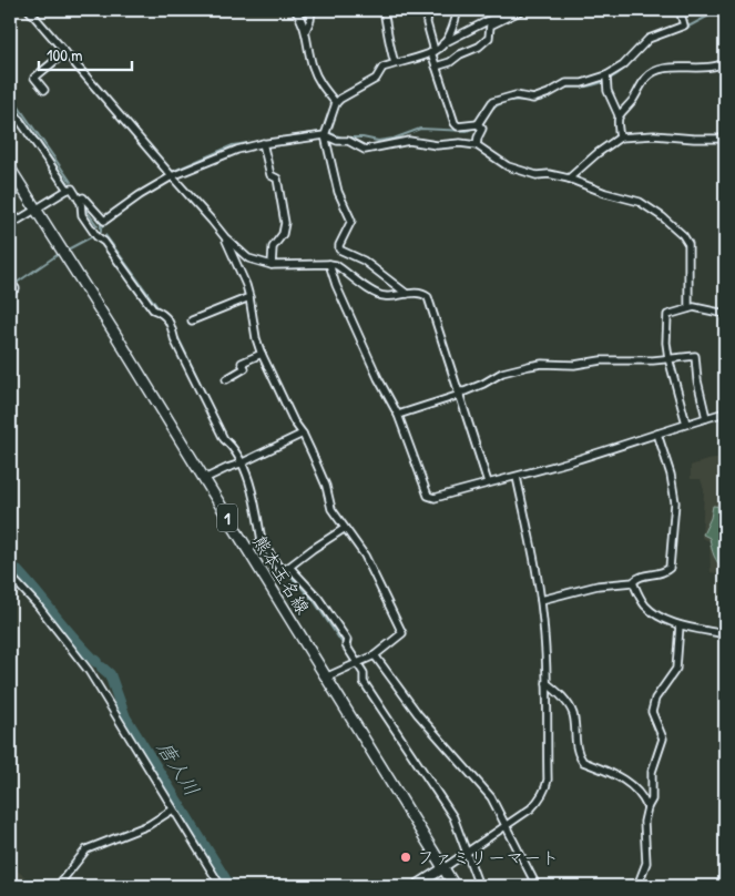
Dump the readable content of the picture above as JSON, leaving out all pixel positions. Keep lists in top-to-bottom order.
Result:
{
  "streets": {
    "main road": ["1", "熊本玉名線"]
  },
  "water": ["唐人川"],
  "places": ["ファミリーマート"],
  "scale_bar": "100 m"
}
